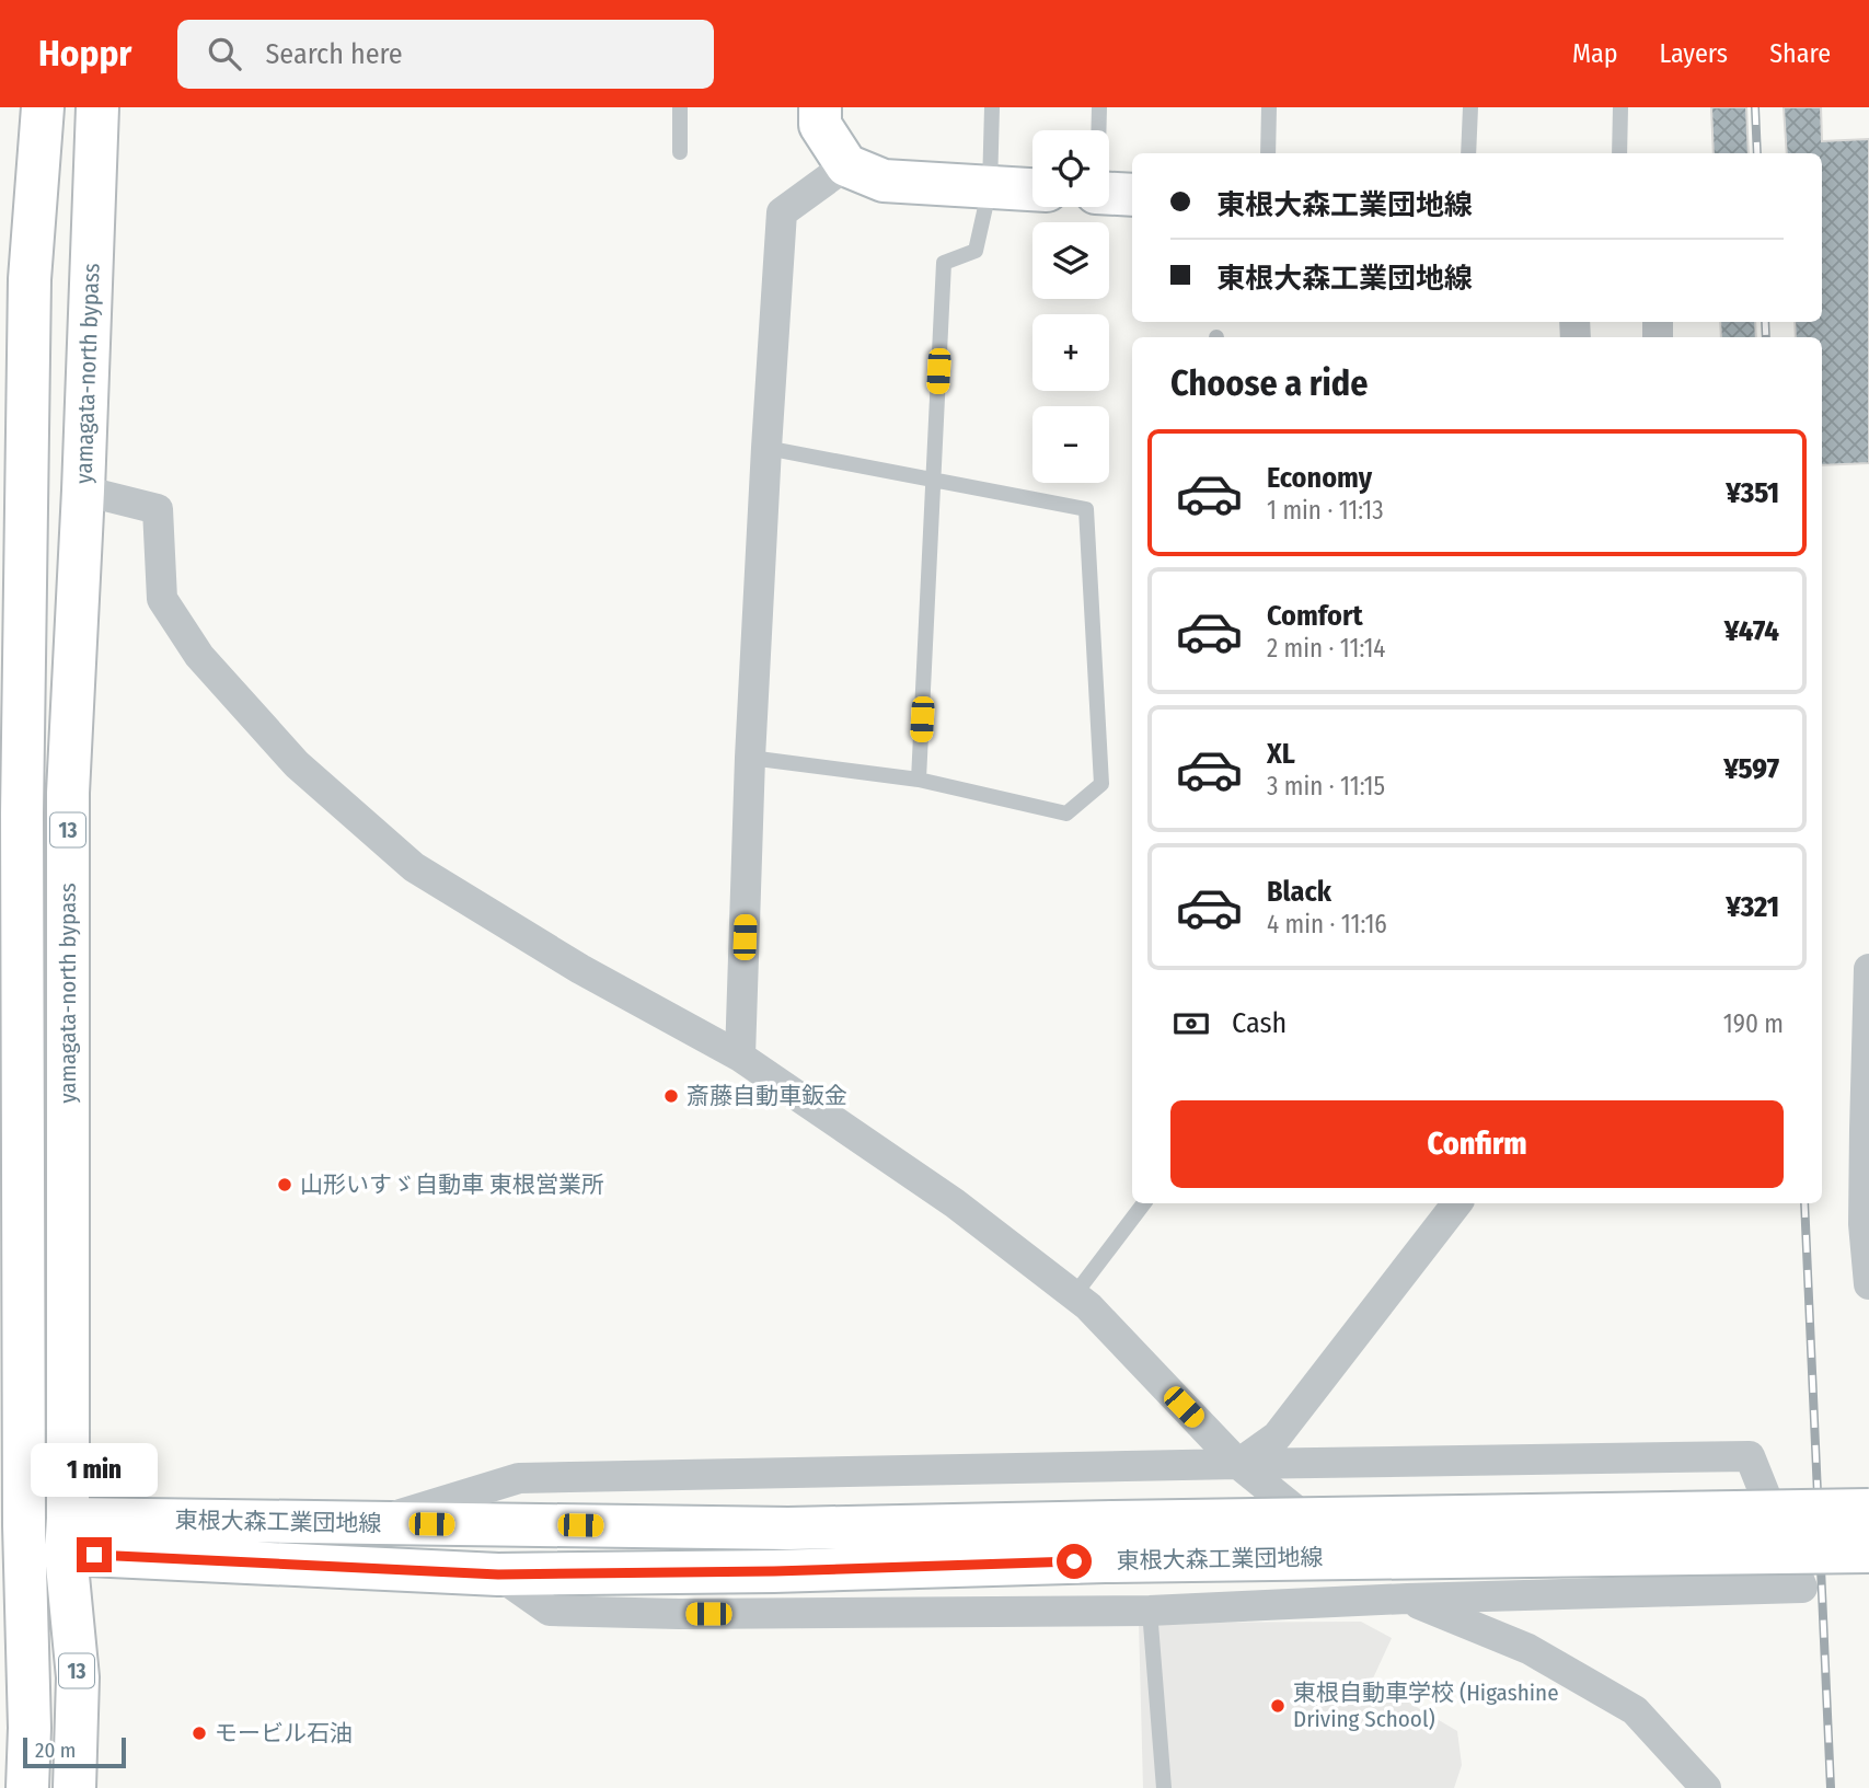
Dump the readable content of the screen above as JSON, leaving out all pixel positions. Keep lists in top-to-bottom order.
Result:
{
  "streets": {
    "main road": ["yamagata-north bypass", "13", "東根大森工業団地線"]
  },
  "crossings": [
    ["yamagata-north bypass", "東根大森工業団地線"]
  ],
  "places": [
    "斎藤自動車鈑金",
    "山形いすゞ自動車 東根営業所",
    "東根自動車学校 (Higashine Driving School)",
    "モービル石油"
  ],
  "scale_bar": "20 m",
  "page": {
    "header": "Hoppr",
    "search": "Search here",
    "nav": ["Map", "Layers", "Share"],
    "map_buttons": ["+", "−"],
    "banner": ["東根大森工業団地線", "東根大森工業団地線"],
    "heading": "Choose a ride",
    "list": [
      {
        "name": "Economy",
        "note": "1 min · 11:13",
        "value": "¥351"
      },
      {
        "name": "Comfort",
        "note": "2 min · 11:14",
        "value": "¥474"
      },
      {
        "name": "XL",
        "note": "3 min · 11:15",
        "value": "¥597"
      },
      {
        "name": "Black",
        "note": "4 min · 11:16",
        "value": "¥321"
      }
    ],
    "pay": ["Cash", "190 m"],
    "buttons": "Confirm",
    "bubble": "1 min",
    "scale": "20 m"
  }
}
